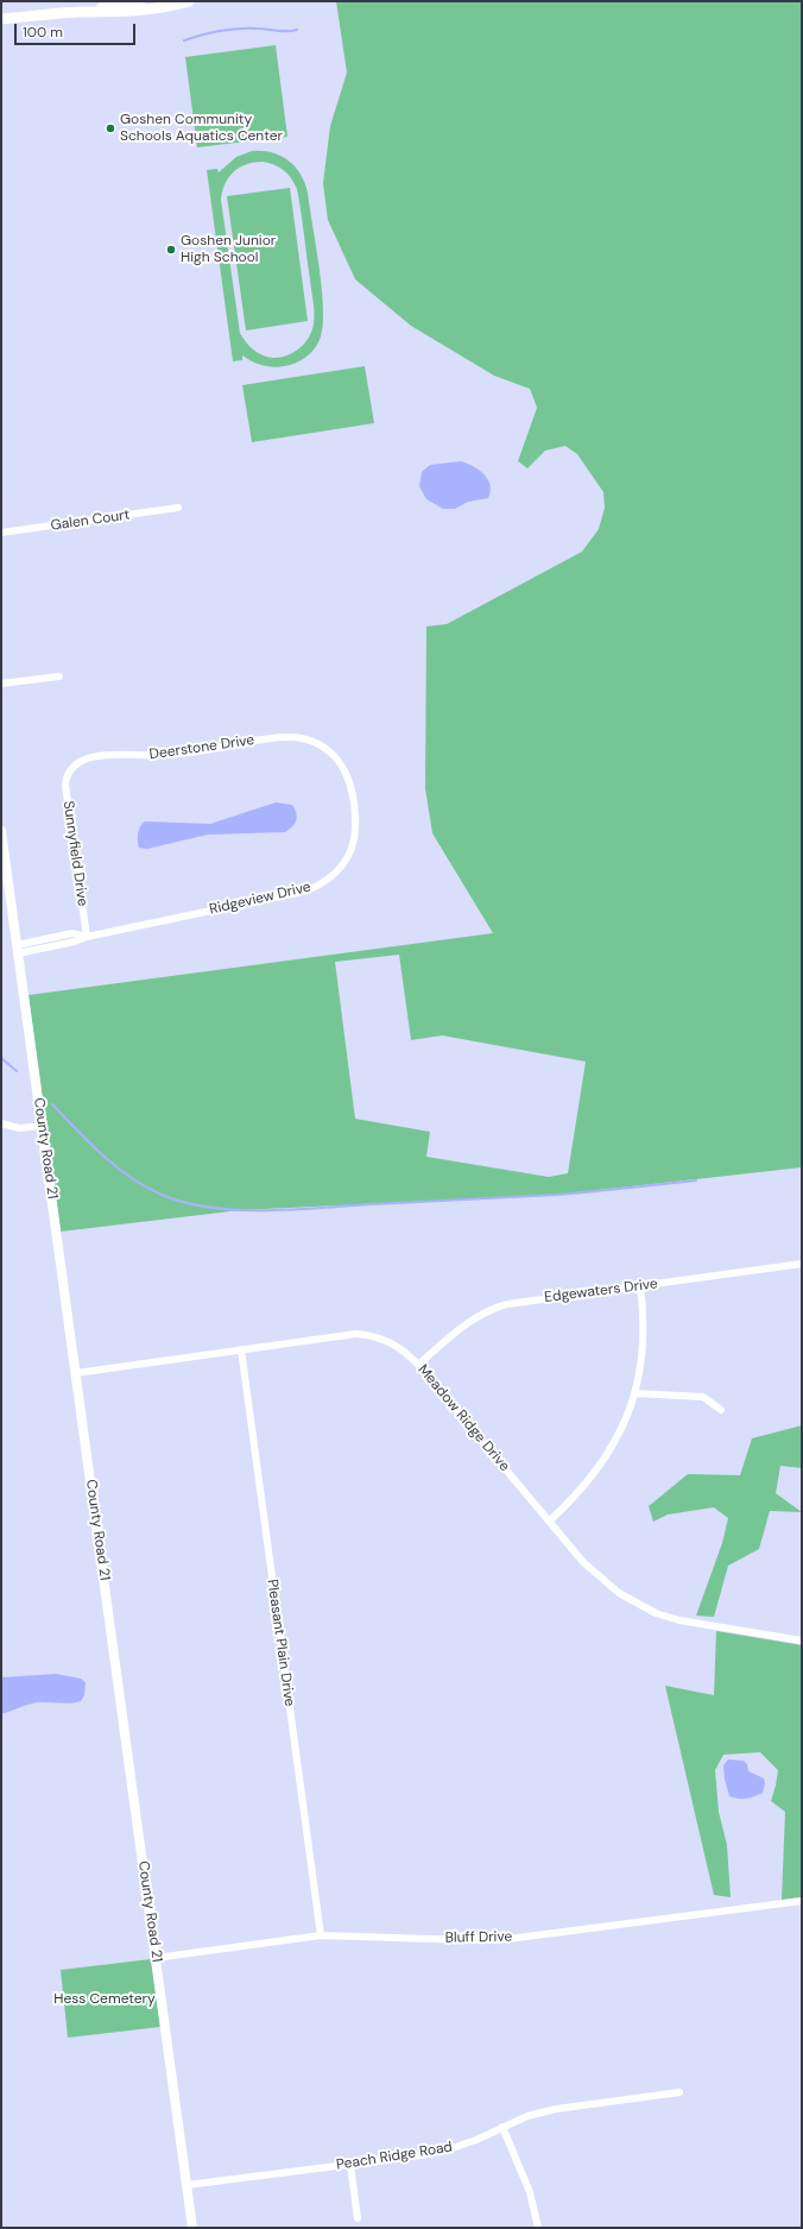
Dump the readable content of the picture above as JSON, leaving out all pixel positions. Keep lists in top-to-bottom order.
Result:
{
  "streets": {
    "street": [
      "Galen Court",
      "Deerstone Drive",
      "Sunnyfield Drive",
      "Ridgeview Drive",
      "County Road 21",
      "Edgewaters Drive",
      "Meadow Ridge Drive",
      "Pleasant Plain Drive",
      "Bluff Drive",
      "Peach Ridge Road"
    ]
  },
  "crossings": [
    ["Deerstone Drive", "Sunnyfield Drive"],
    ["Deerstone Drive", "Ridgeview Drive"],
    ["Sunnyfield Drive", "Ridgeview Drive"],
    ["Ridgeview Drive", "County Road 21"],
    ["County Road 21", "Meadow Ridge Drive"],
    ["County Road 21", "Bluff Drive"],
    ["County Road 21", "Peach Ridge Road"],
    ["Edgewaters Drive", "Meadow Ridge Drive"],
    ["Meadow Ridge Drive", "Pleasant Plain Drive"],
    ["Pleasant Plain Drive", "Bluff Drive"]
  ],
  "parks": ["Hess Cemetery"],
  "places": ["Goshen Community Schools Aquatics Center", "Goshen Junior High School"],
  "scale_bar": "100 m"
}
